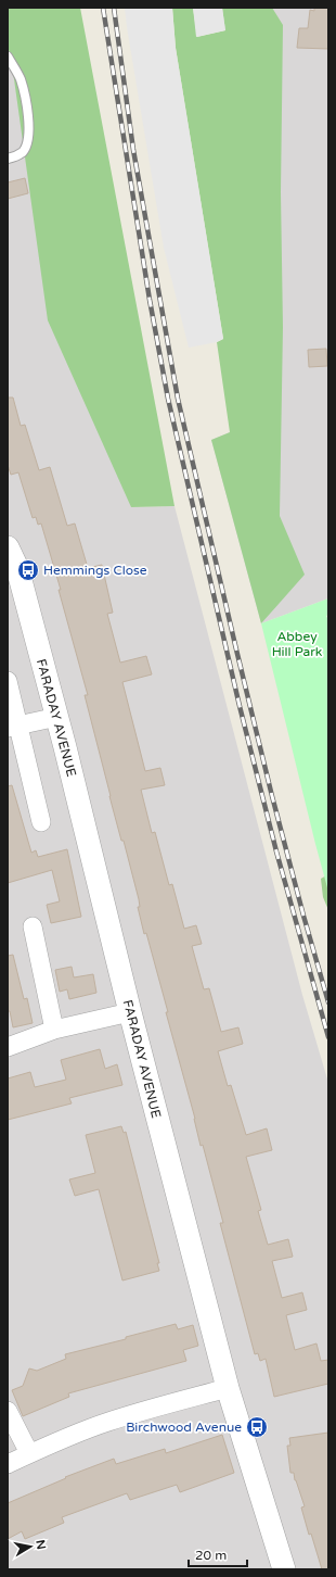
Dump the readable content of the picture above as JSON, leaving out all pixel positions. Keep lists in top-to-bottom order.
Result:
{
  "streets": {
    "street": ["FARADAY AVENUE"]
  },
  "parks": ["Abbey Hill Park"],
  "places": {
    "bus stop": ["Hemmings Close", "Birchwood Avenue"]
  },
  "scale_bar": "20 m",
  "north": "right"
}
